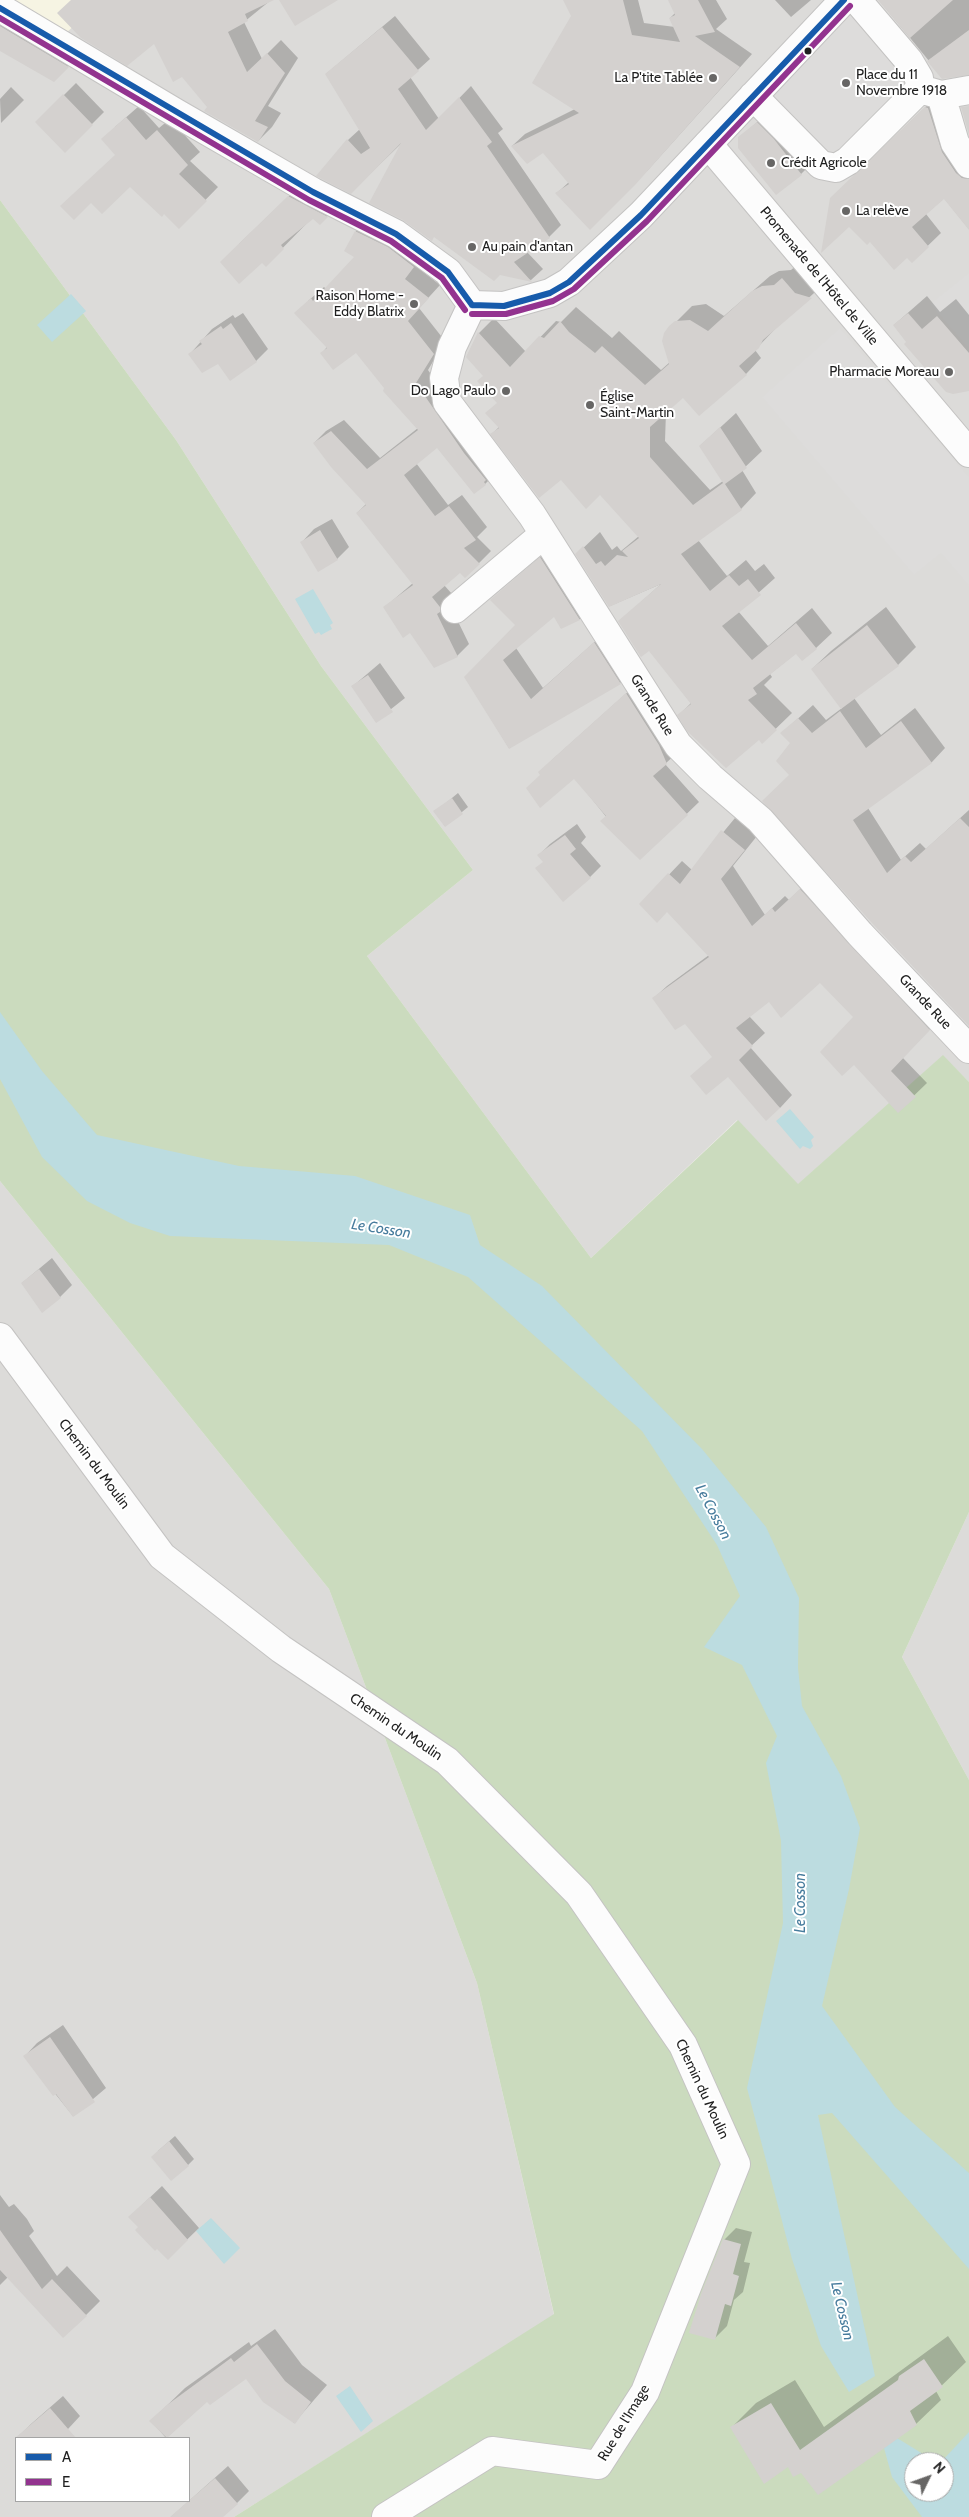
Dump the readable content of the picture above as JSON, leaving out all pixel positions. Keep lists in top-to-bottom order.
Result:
{
  "streets": {
    "street": [
      "Promenade de l'Hôtel de Ville",
      "Grande Rue",
      "Chemin du Moulin",
      "Rue de l'Image"
    ]
  },
  "crossings": [
    ["Chemin du Moulin", "Rue de l'Image"]
  ],
  "water": ["Le Cosson"],
  "places": [
    "La P'tite Tablée",
    "Place du 11 Novembre 1918",
    "Crédit Agricole",
    "La relève",
    "Au pain d'antan",
    "Raison Home - Eddy Blatrix",
    "Pharmacie Moreau",
    "Do Lago Paulo",
    "Église Saint-Martin"
  ],
  "lines": ["transit line A", "transit line E"],
  "legend": ["A", "E"],
  "north": "top right"
}
